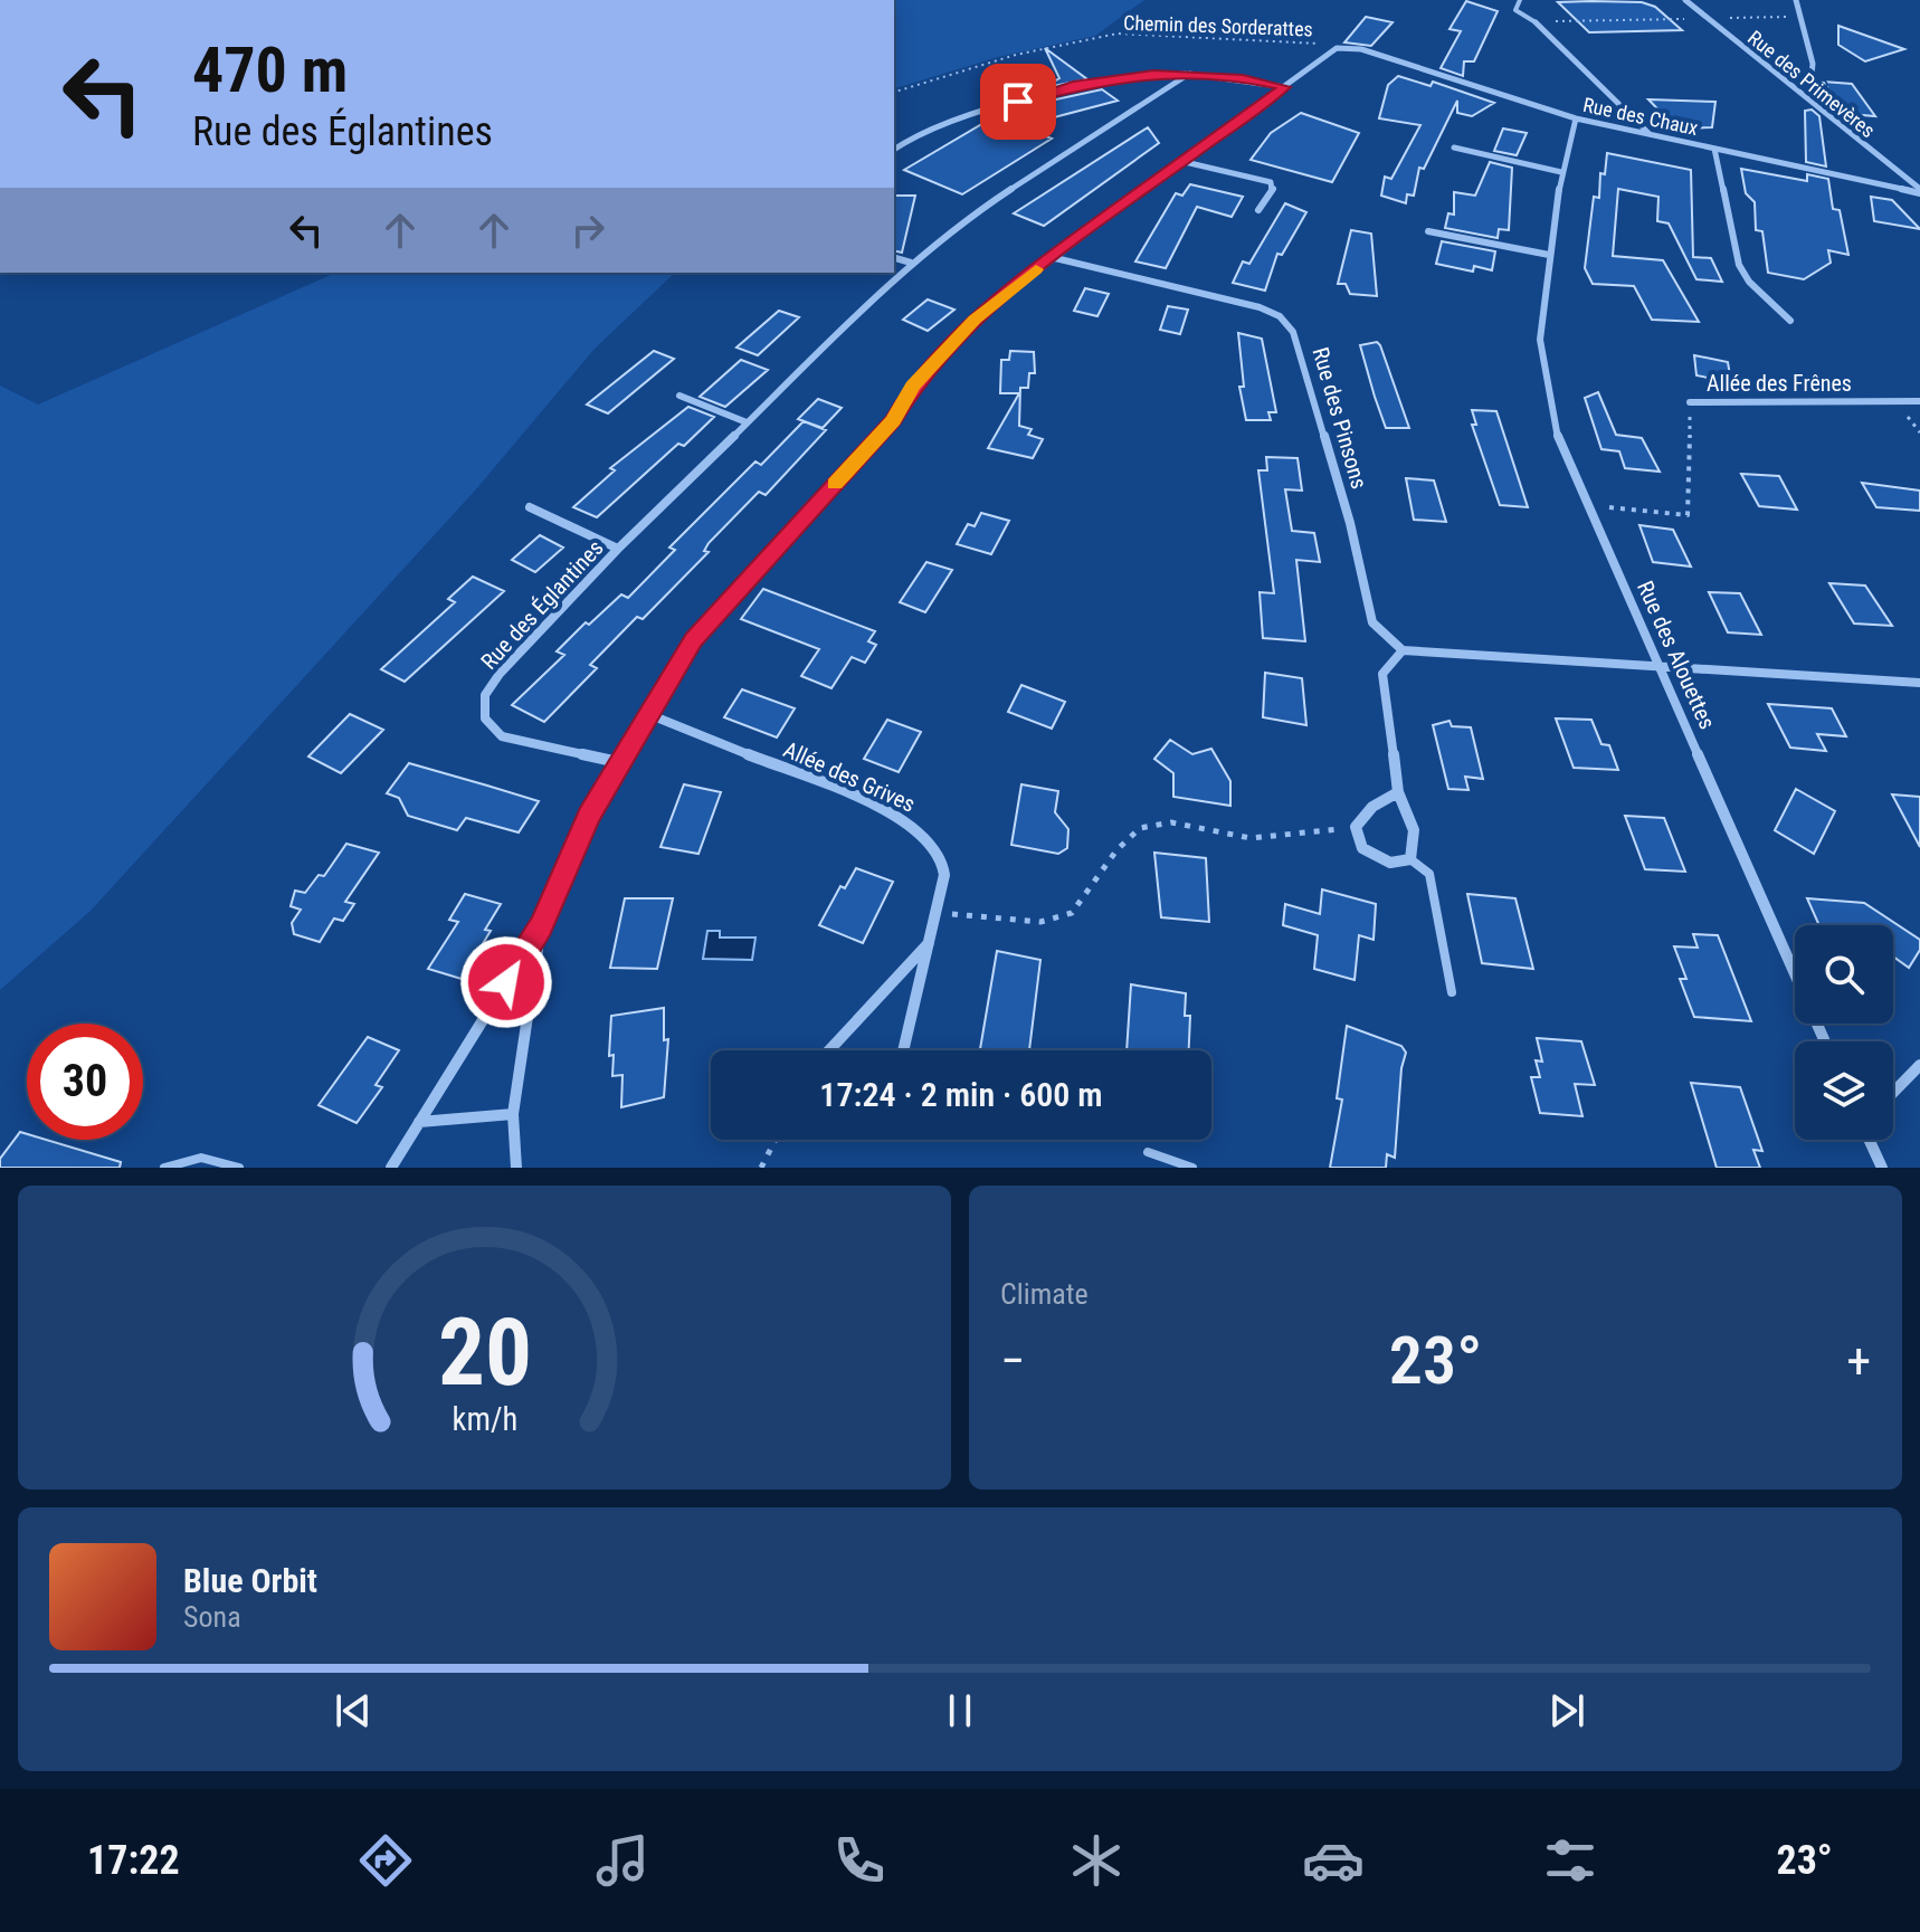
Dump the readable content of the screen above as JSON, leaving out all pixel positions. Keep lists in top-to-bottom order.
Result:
{
  "streets": {
    "street": [
      "Rue des Primevères",
      "Rue des Chaux",
      "Allée des Frênes",
      "Rue des Pinsons",
      "Rue des Églantines",
      "Rue des Alouettes",
      "Allée des Grives"
    ],
    "path": ["Chemin des Sorderattes"]
  },
  "crossings": [
    ["Chemin des Sorderattes", "Rue des Chaux"],
    ["Rue des Primevères", "Rue des Chaux"],
    ["Rue des Chaux", "Rue des Alouettes"],
    ["Allée des Frênes", "Rue des Alouettes"]
  ],
  "page": {
    "turn": ["470 m", "Rue des Églantines"],
    "limit": "30",
    "trip": "17:24 · 2 min · 600 m",
    "tile": "Climate",
    "heat": ["−", "23°", "+"],
    "song": ["Blue Orbit", "Sona"],
    "tabs": ["17:22", "23°"],
    "gauge": ["20", "km/h"]
  }
}
